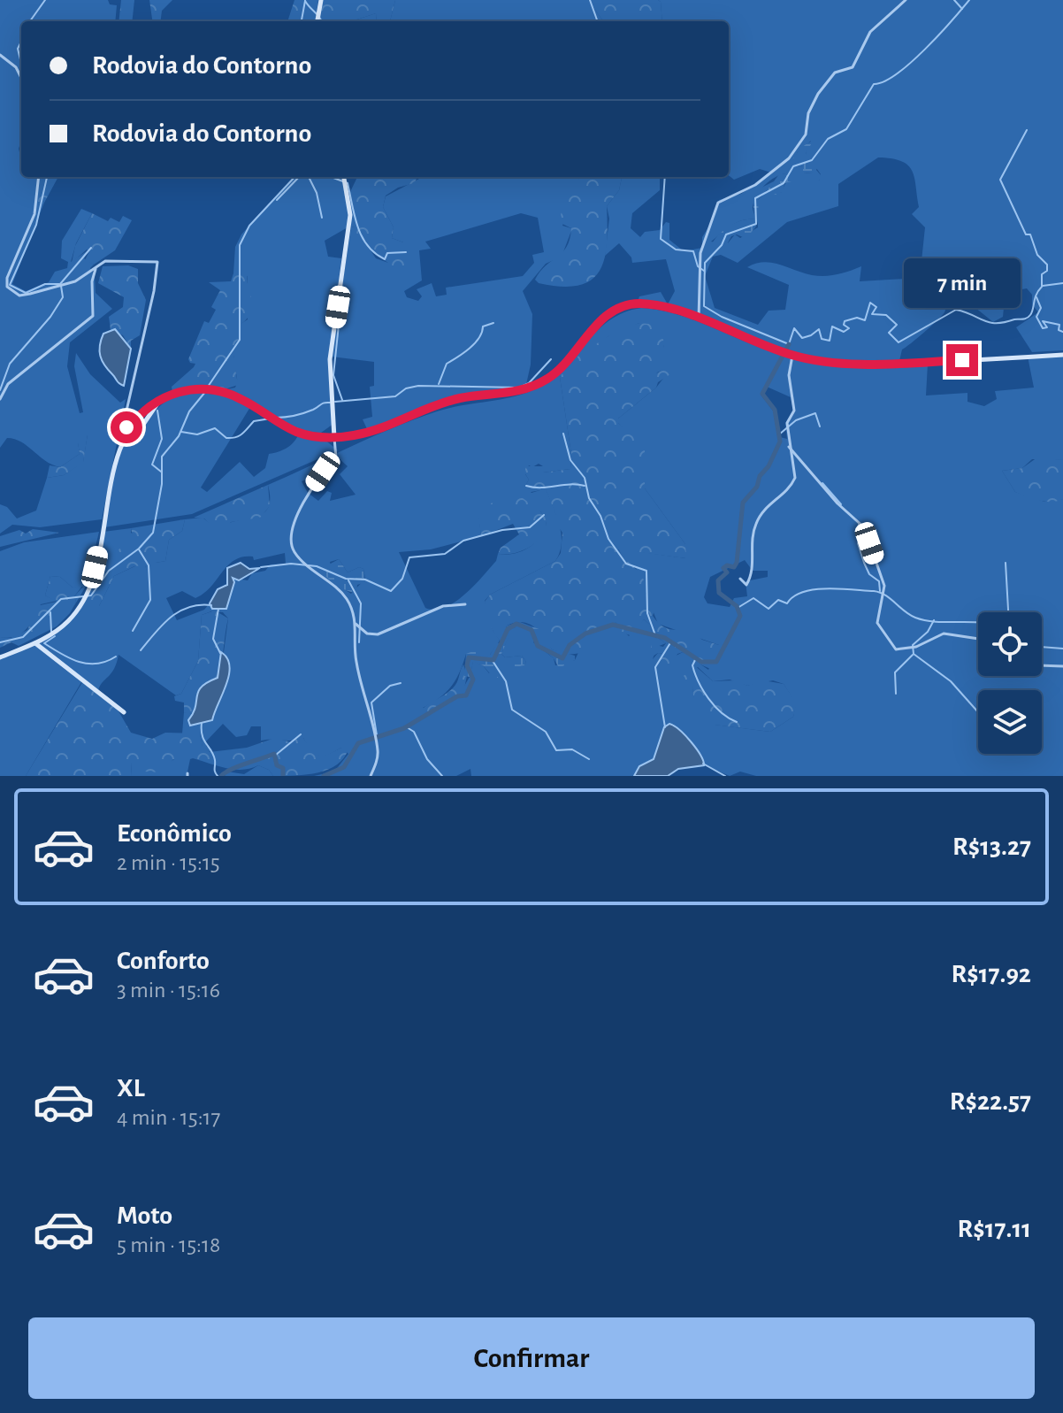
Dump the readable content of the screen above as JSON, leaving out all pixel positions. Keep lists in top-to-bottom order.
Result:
{
  "page": {
    "banner": ["Rodovia do Contorno", "Rodovia do Contorno"],
    "bubble": "7 min",
    "list": [
      {
        "name": "Econômico",
        "note": "2 min · 15:15",
        "value": "R$13.27"
      },
      {
        "name": "Conforto",
        "note": "3 min · 15:16",
        "value": "R$17.92"
      },
      {
        "name": "XL",
        "note": "4 min · 15:17",
        "value": "R$22.57"
      },
      {
        "name": "Moto",
        "note": "5 min · 15:18",
        "value": "R$17.11"
      }
    ],
    "buttons": "Confirmar"
  }
}
